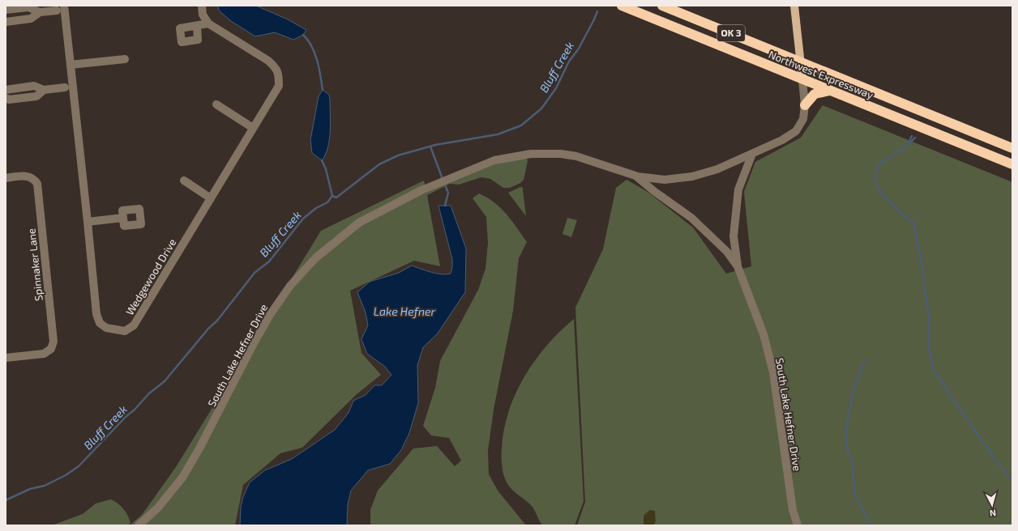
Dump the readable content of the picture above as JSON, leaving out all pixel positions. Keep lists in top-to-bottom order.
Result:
{
  "streets": {
    "highway": ["OK 3", "Northwest Expressway"],
    "street": ["Spinnaker Lane", "Wedgewood Drive", "South Lake Hefner Drive"]
  },
  "water": ["Bluff Creek", "Lake Hefner"],
  "north": "bottom"
}
